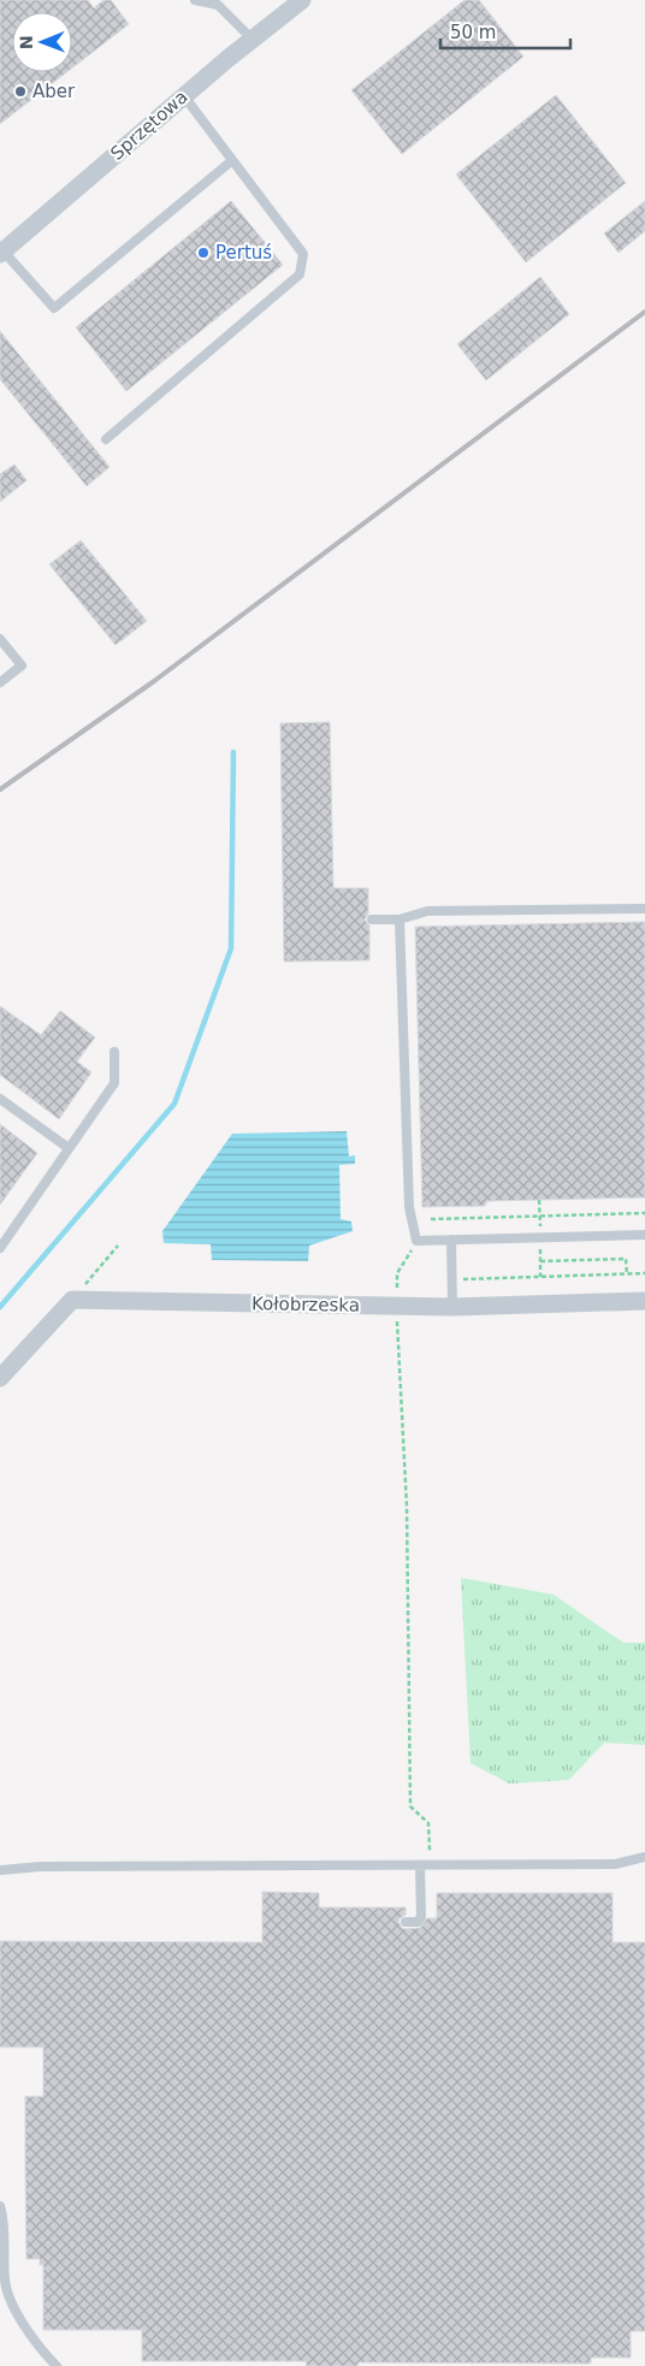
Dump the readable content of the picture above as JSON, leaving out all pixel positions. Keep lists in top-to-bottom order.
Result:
{
  "streets": {
    "street": ["Sprzętowa", "Kołobrzeska"]
  },
  "places": ["Aber", "Pertuś"],
  "scale_bar": "50 m",
  "north": "left"
}
